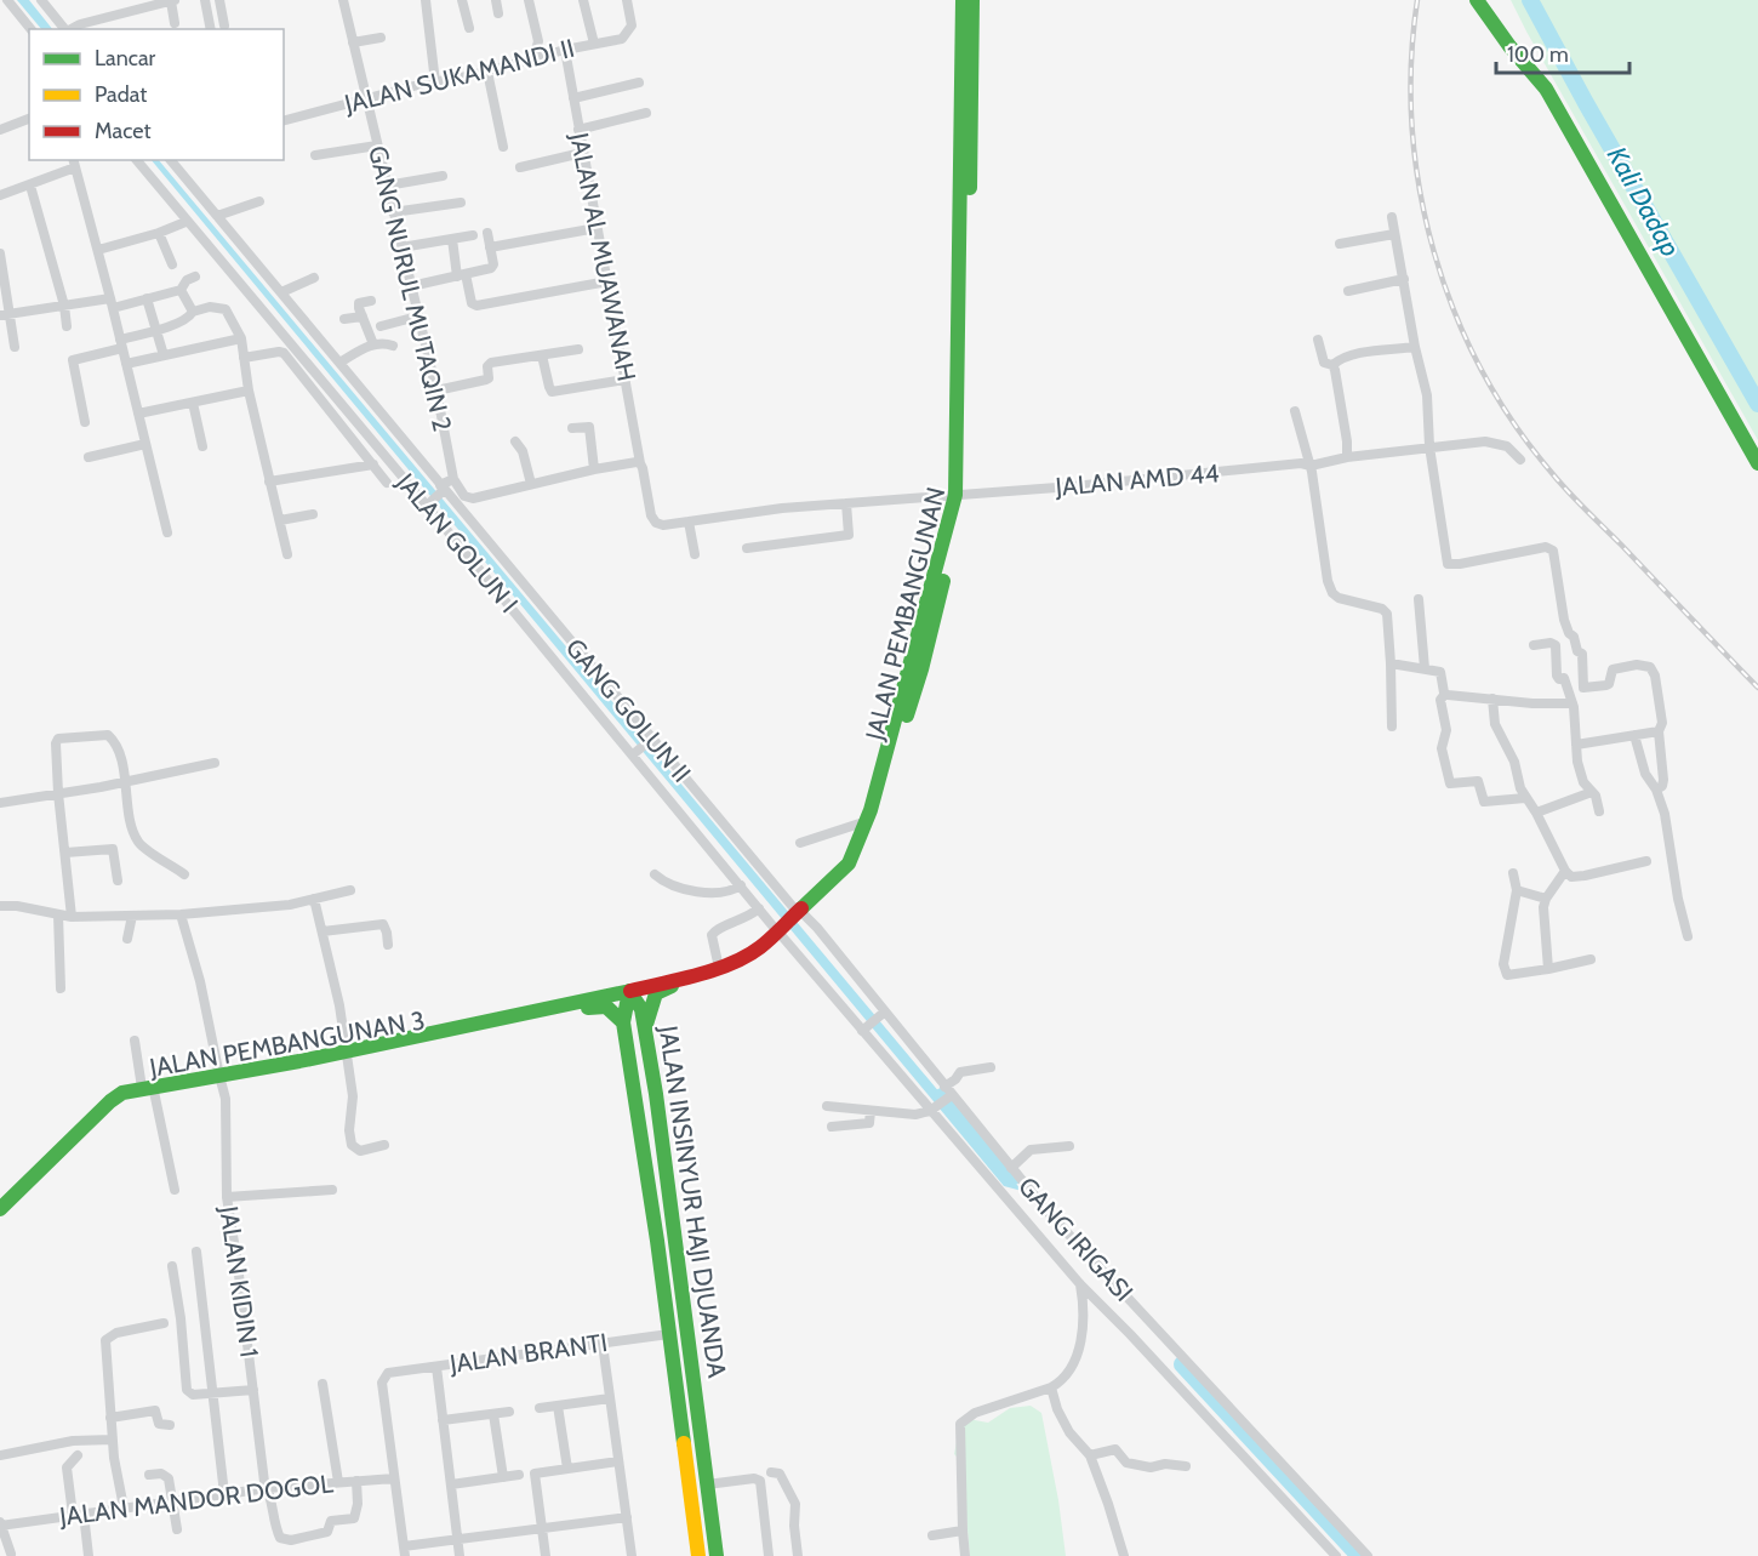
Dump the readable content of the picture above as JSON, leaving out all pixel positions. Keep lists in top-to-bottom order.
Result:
{
  "streets": {
    "main road": ["JALAN PEMBANGUNAN", "JALAN PEMBANGUNAN 3", "JALAN INSINYUR HAJI DJUANDA"],
    "street": [
      "JALAN SUKAMANDI II",
      "JALAN AL MUAWANAH",
      "GANG NURUL MUTAQIN 2",
      "JALAN AMD 44",
      "JALAN GOLUN I",
      "GANG GOLUN II",
      "GANG IRIGASI",
      "JALAN KIDIN 1",
      "JALAN BRANTI",
      "JALAN MANDOR DOGOL"
    ]
  },
  "crossings": [
    ["JALAN SUKAMANDI II", "JALAN AL MUAWANAH"],
    ["JALAN SUKAMANDI II", "GANG NURUL MUTAQIN 2"],
    ["JALAN AL MUAWANAH", "JALAN AMD 44"],
    ["JALAN AMD 44", "JALAN PEMBANGUNAN"],
    ["JALAN GOLUN I", "JALAN PEMBANGUNAN"],
    ["JALAN PEMBANGUNAN", "GANG GOLUN II"],
    ["JALAN PEMBANGUNAN", "JALAN PEMBANGUNAN 3"],
    ["JALAN PEMBANGUNAN", "JALAN INSINYUR HAJI DJUANDA"],
    ["JALAN PEMBANGUNAN", "GANG IRIGASI"],
    ["GANG GOLUN II", "GANG IRIGASI"],
    ["JALAN PEMBANGUNAN 3", "JALAN INSINYUR HAJI DJUANDA"],
    ["JALAN PEMBANGUNAN 3", "JALAN KIDIN 1"],
    ["JALAN INSINYUR HAJI DJUANDA", "JALAN BRANTI"],
    ["JALAN KIDIN 1", "JALAN MANDOR DOGOL"],
    ["JALAN BRANTI", "JALAN MANDOR DOGOL"]
  ],
  "water": ["Kali Dadap"],
  "legend": ["Lancar", "Padat", "Macet"],
  "scale_bar": "100 m"
}
